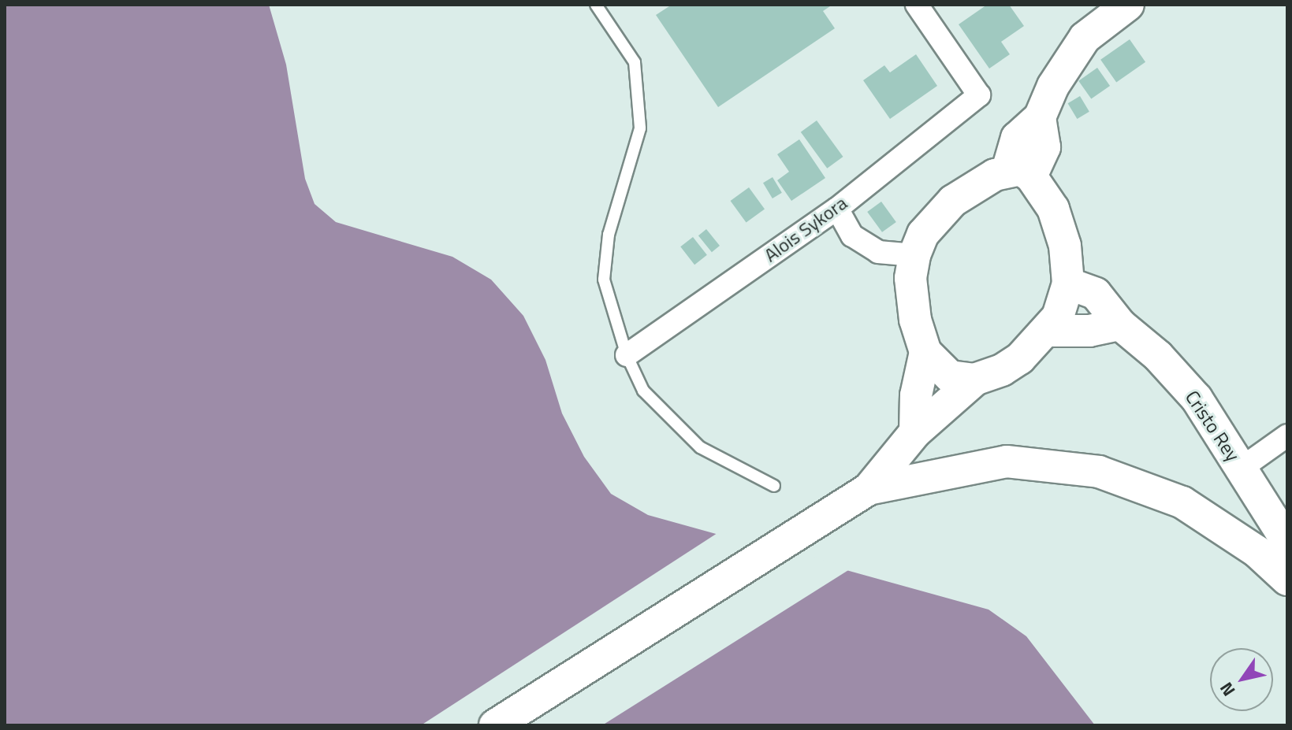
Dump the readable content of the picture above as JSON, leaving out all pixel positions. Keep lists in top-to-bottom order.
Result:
{
  "streets": {
    "street": ["Alois Sykora", "Cristo Rey"]
  },
  "north": "bottom left"
}
